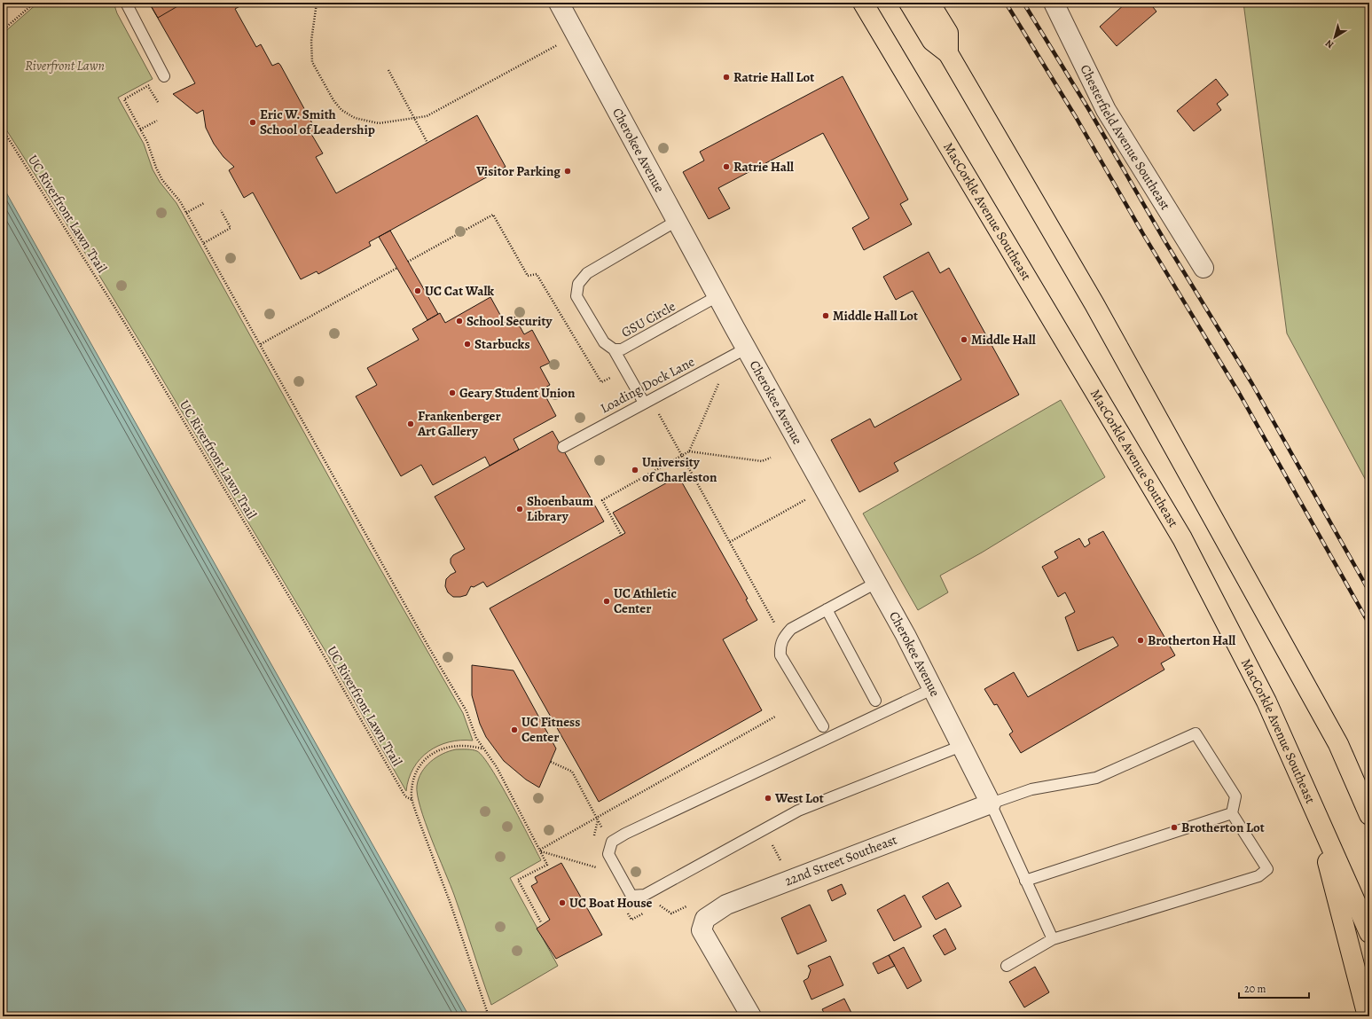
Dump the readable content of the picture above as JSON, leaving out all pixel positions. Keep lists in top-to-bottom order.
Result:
{
  "streets": {
    "main road": ["MacCorkle Avenue Southeast"],
    "street": ["Chesterfield Avenue Southeast", "Cherokee Avenue", "22nd Street Southeast"],
    "lane": ["GSU Circle", "Loading Dock Lane"],
    "path": ["UC Riverfront Lawn Trail"]
  },
  "crossings": [
    ["Cherokee Avenue", "GSU Circle"],
    ["Cherokee Avenue", "Loading Dock Lane"],
    ["Cherokee Avenue", "22nd Street Southeast"]
  ],
  "parks": ["Riverfront Lawn"],
  "places": [
    "Ratrie Hall Lot",
    "Eric W. Smith School of Leadership",
    "Ratrie Hall",
    "Visitor Parking",
    "UC Cat Walk",
    "Middle Hall Lot",
    "School Security",
    "Middle Hall",
    "Starbucks",
    "Geary Student Union",
    "Frankenberger Art Gallery",
    "University of Charleston",
    "Shoenbaum Library",
    "UC Athletic Center",
    "Brotherton Hall",
    "UC Fitness Center",
    "West Lot",
    "Brotherton Lot",
    "UC Boat House"
  ],
  "scale_bar": "20 m",
  "north": "bottom left"
}
